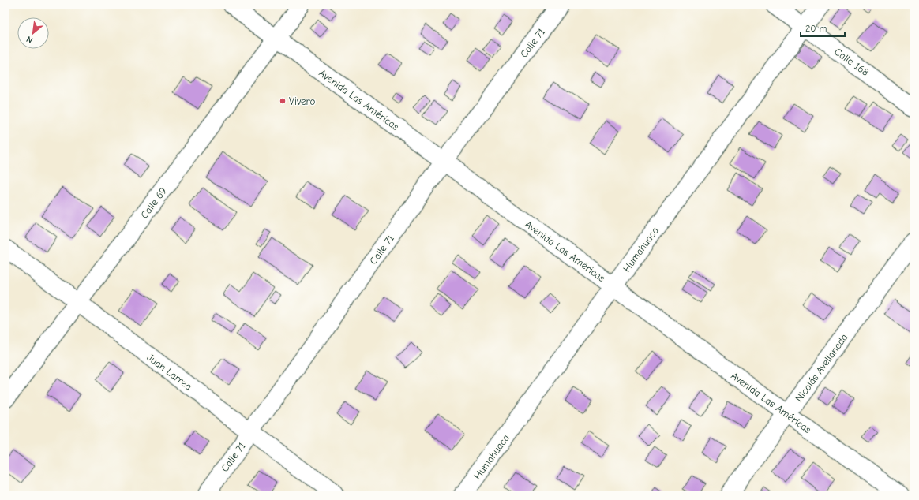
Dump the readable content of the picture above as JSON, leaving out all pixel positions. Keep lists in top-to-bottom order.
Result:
{
  "streets": {
    "street": [
      "Calle 71",
      "Calle 168",
      "Avenida Las Américas",
      "Calle 69",
      "Humahuaca",
      "Nicolás Avellaneda",
      "Juan Larrea"
    ]
  },
  "crossings": [
    ["Calle 71", "Avenida Las Américas"],
    ["Calle 71", "Juan Larrea"],
    ["Calle 168", "Humahuaca"],
    ["Avenida Las Américas", "Calle 69"],
    ["Avenida Las Américas", "Humahuaca"],
    ["Avenida Las Américas", "Nicolás Avellaneda"],
    ["Calle 69", "Juan Larrea"]
  ],
  "places": ["Vivero"],
  "scale_bar": "20 m",
  "north": "bottom left"
}
